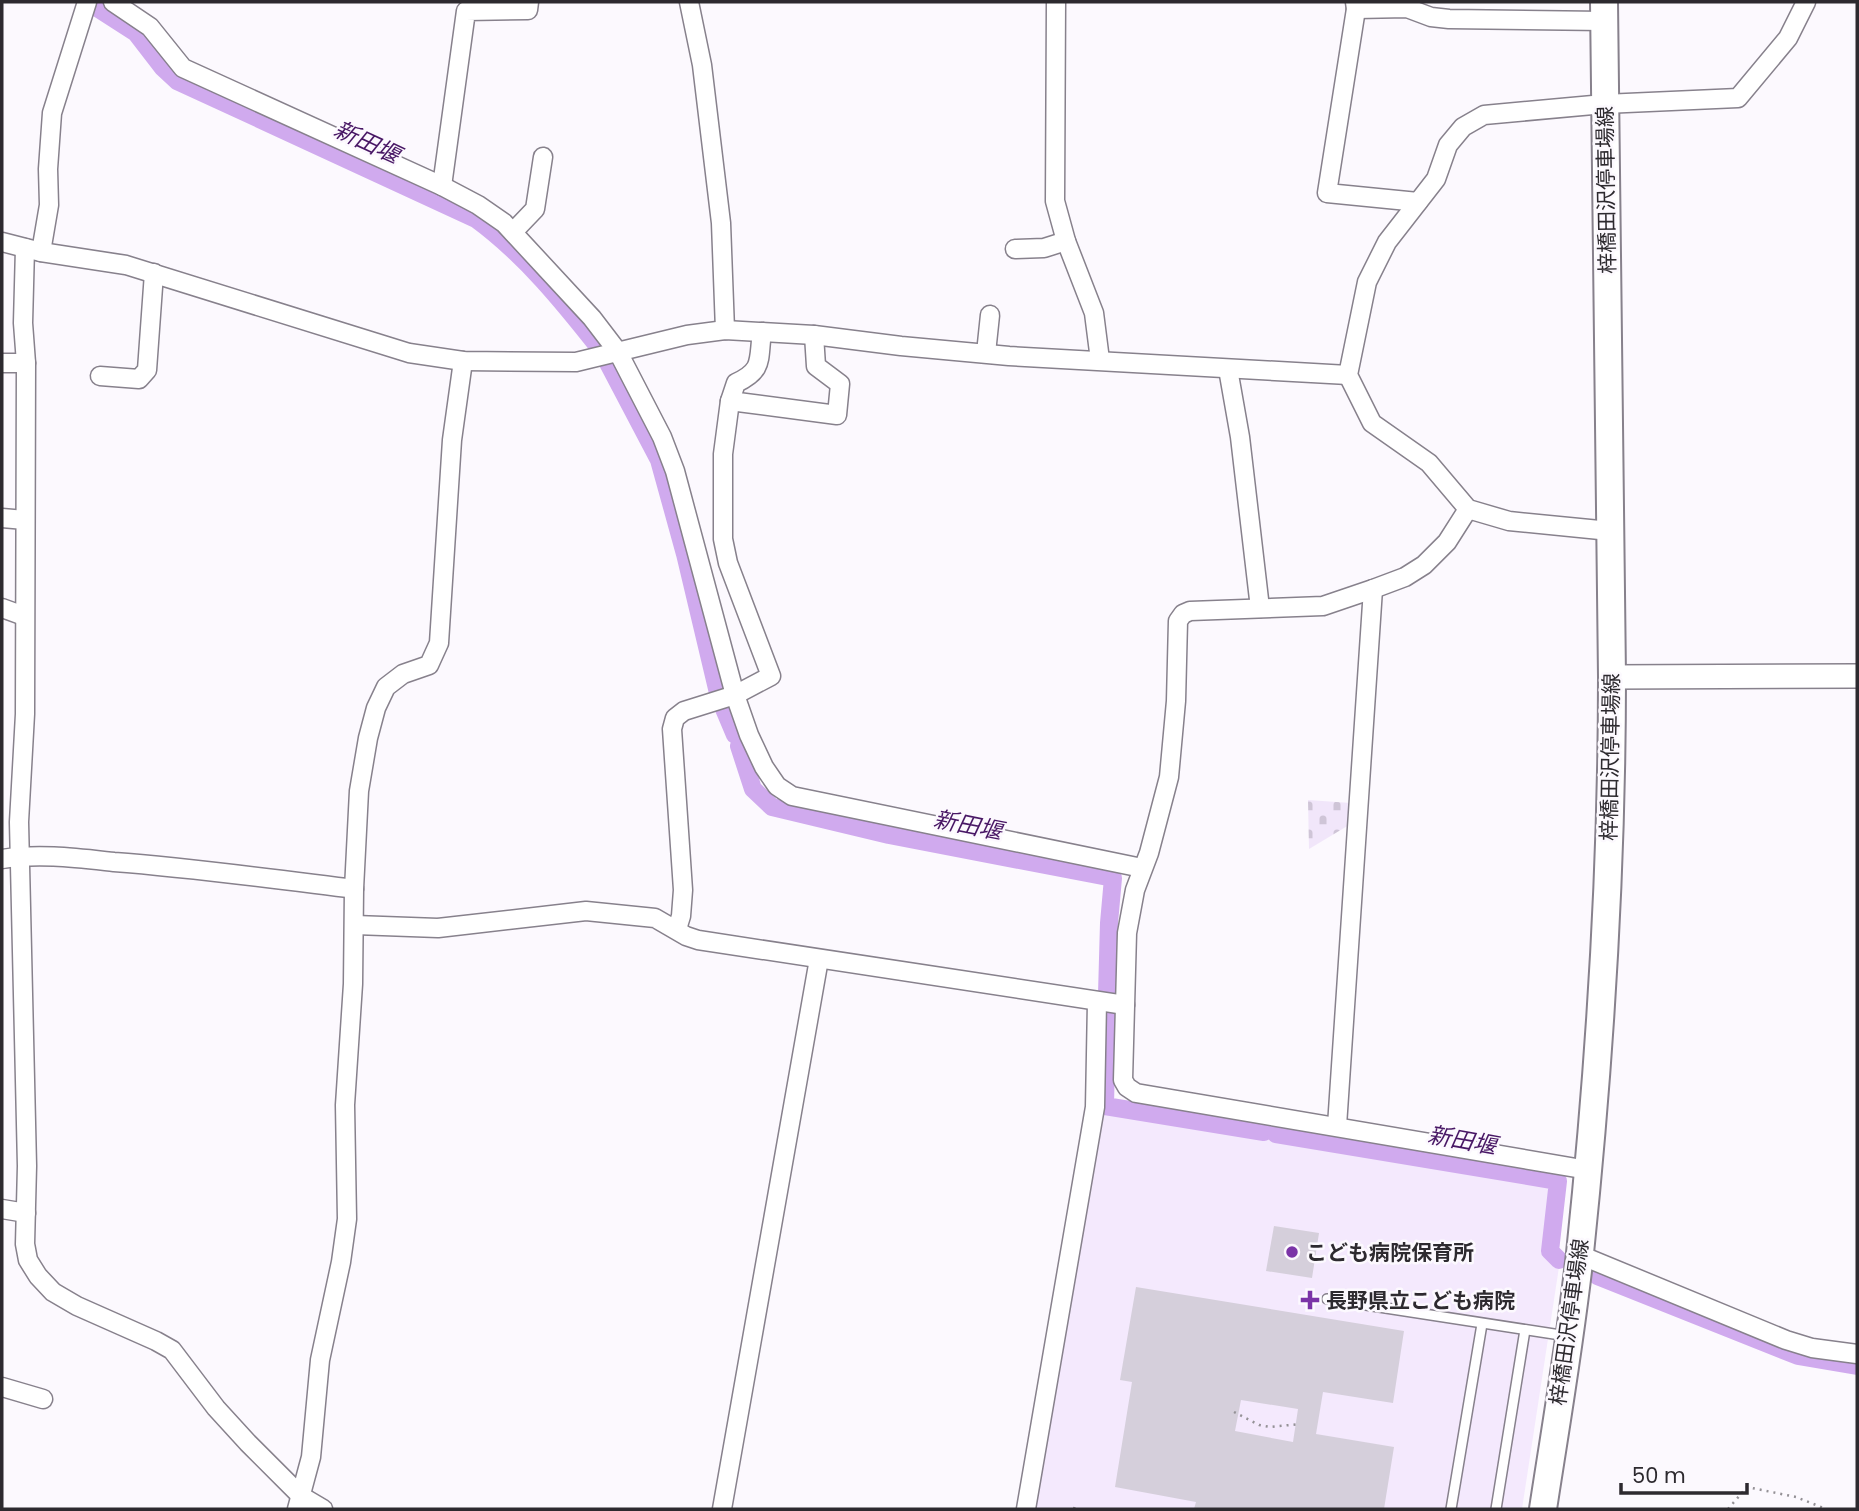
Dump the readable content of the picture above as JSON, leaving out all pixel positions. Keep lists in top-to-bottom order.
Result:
{
  "streets": {
    "main road": ["梓橋田沢停車場線"]
  },
  "water": ["新田堰"],
  "places": {
    "other": ["こども病院保育所"],
    "health": ["長野県立こども病院"]
  },
  "scale_bar": "50 m"
}
